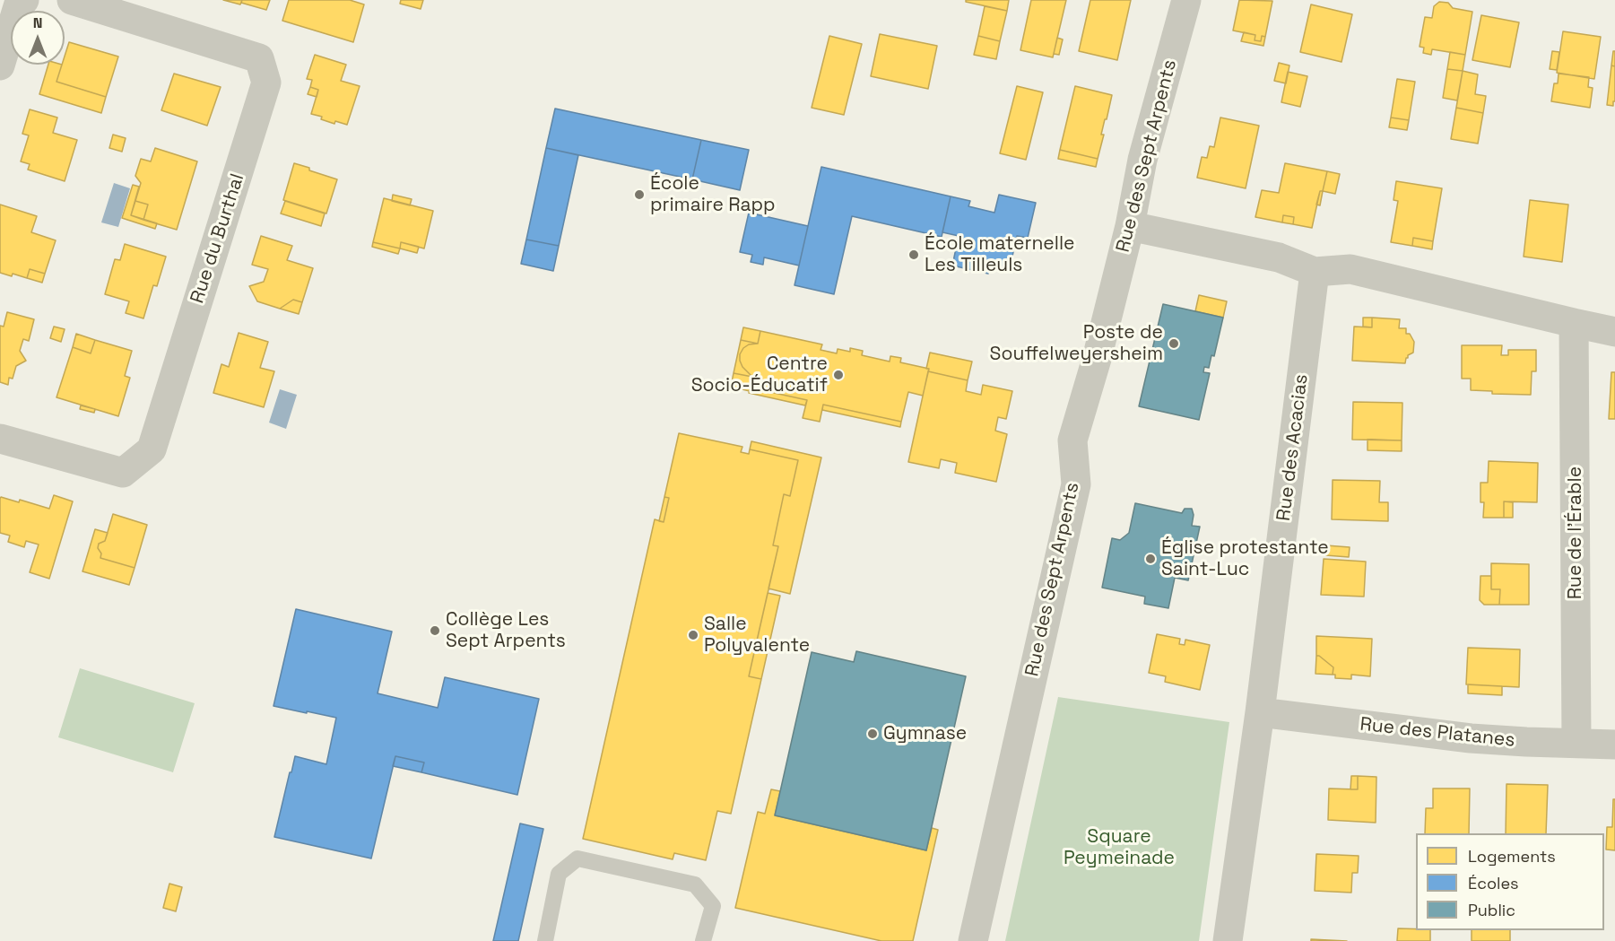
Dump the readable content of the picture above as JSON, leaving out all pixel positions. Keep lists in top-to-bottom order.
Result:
{
  "streets": {
    "street": [
      "Rue des Sept Arpents",
      "Rue du Burthal",
      "Rue des Acacias",
      "Rue de l'Érable",
      "Rue des Platanes"
    ]
  },
  "crossings": [
    ["Rue des Acacias", "Rue des Platanes"],
    ["Rue de l'Érable", "Rue des Platanes"]
  ],
  "parks": ["Square Peymeinade"],
  "places": [
    "École primaire Rapp",
    "École maternelle Les Tilleuls",
    "Poste de Souffelweyersheim",
    "Centre Socio-Éducatif",
    "Église protestante Saint-Luc",
    "Collège Les Sept Arpents",
    "Salle Polyvalente",
    "Gymnase"
  ],
  "legend": ["Logements", "Écoles", "Public"],
  "north": "top"
}
